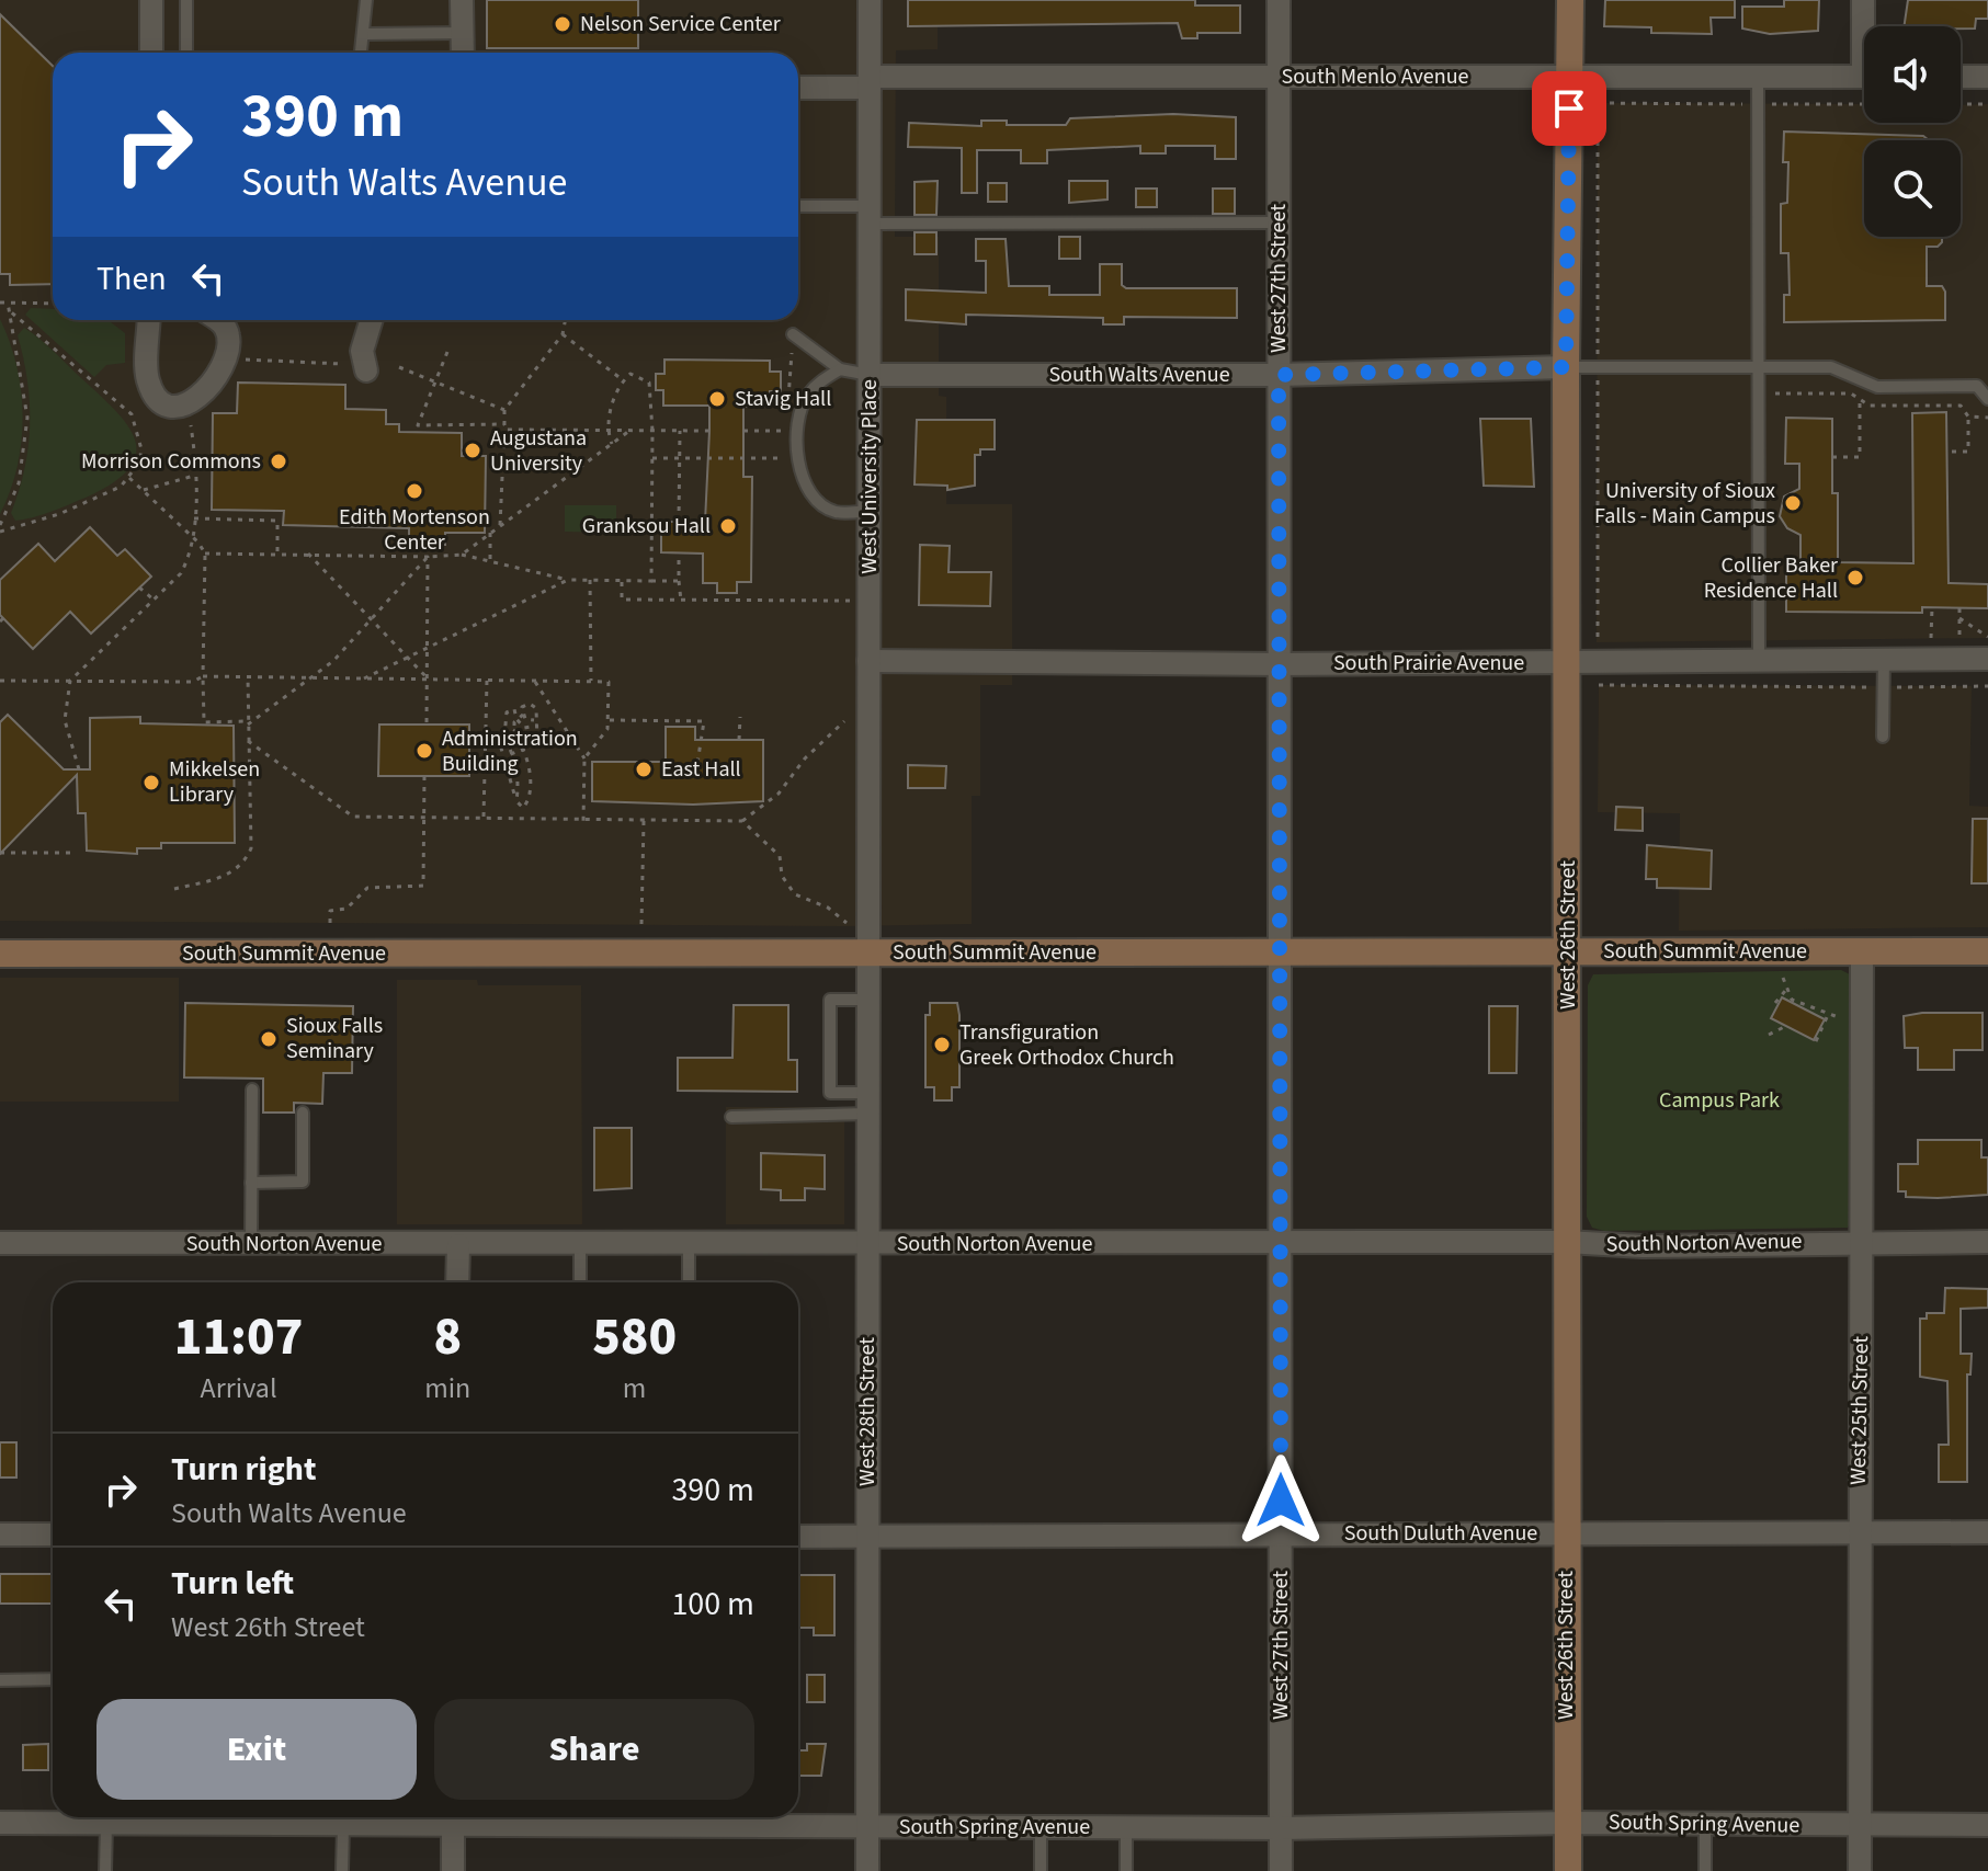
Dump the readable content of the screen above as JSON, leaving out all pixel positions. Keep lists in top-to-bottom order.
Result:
{
  "streets": {
    "street": [
      "South Menlo Avenue",
      "West 27th Street",
      "South Walts Avenue",
      "West University Place",
      "South Prairie Avenue",
      "West 26th Street",
      "South Summit Avenue",
      "South Norton Avenue",
      "West 25th Street",
      "West 28th Street",
      "South Duluth Avenue",
      "South Spring Avenue"
    ]
  },
  "crossings": [
    ["South Menlo Avenue", "West 27th Street"],
    ["South Menlo Avenue", "West University Place"],
    ["South Menlo Avenue", "West 26th Street"],
    ["West 27th Street", "South Walts Avenue"],
    ["West 27th Street", "South Prairie Avenue"],
    ["West 27th Street", "South Summit Avenue"],
    ["West 27th Street", "South Norton Avenue"],
    ["West 27th Street", "South Duluth Avenue"],
    ["West 27th Street", "South Spring Avenue"],
    ["South Walts Avenue", "West University Place"],
    ["South Walts Avenue", "West 26th Street"],
    ["West University Place", "South Prairie Avenue"],
    ["West University Place", "South Summit Avenue"],
    ["West University Place", "West 28th Street"],
    ["South Prairie Avenue", "West 26th Street"],
    ["West 26th Street", "South Summit Avenue"],
    ["West 26th Street", "South Norton Avenue"],
    ["West 26th Street", "South Duluth Avenue"],
    ["West 26th Street", "South Spring Avenue"],
    ["South Summit Avenue", "West 25th Street"],
    ["South Summit Avenue", "West 28th Street"],
    ["South Norton Avenue", "West 25th Street"],
    ["South Norton Avenue", "West 28th Street"],
    ["West 25th Street", "South Duluth Avenue"],
    ["West 25th Street", "South Spring Avenue"],
    ["West 28th Street", "South Duluth Avenue"],
    ["West 28th Street", "South Spring Avenue"]
  ],
  "parks": ["Campus Park"],
  "places": [
    "Nelson Service Center",
    "Stavig Hall",
    "Augustana University",
    "Morrison Commons",
    "Edith Mortenson Center",
    "University of Sioux Falls - Main Campus",
    "Granksou Hall",
    "Collier Baker Residence Hall",
    "Administration Building",
    "East Hall",
    "Mikkelsen Library",
    "Sioux Falls Seminary",
    "Transfiguration Greek Orthodox Church"
  ],
  "page": {
    "turn": ["390 m", "South Walts Avenue"],
    "then": "Then",
    "eta": [
      "11:07",
      "Arrival",
      "8",
      "min",
      "580",
      "m"
    ],
    "list": [
      {
        "name": "Turn right",
        "note": "South Walts Avenue",
        "value": "390 m"
      },
      {
        "name": "Turn left",
        "note": "West 26th Street",
        "value": "100 m"
      }
    ],
    "buttons": ["Exit", "Share"]
  }
}
